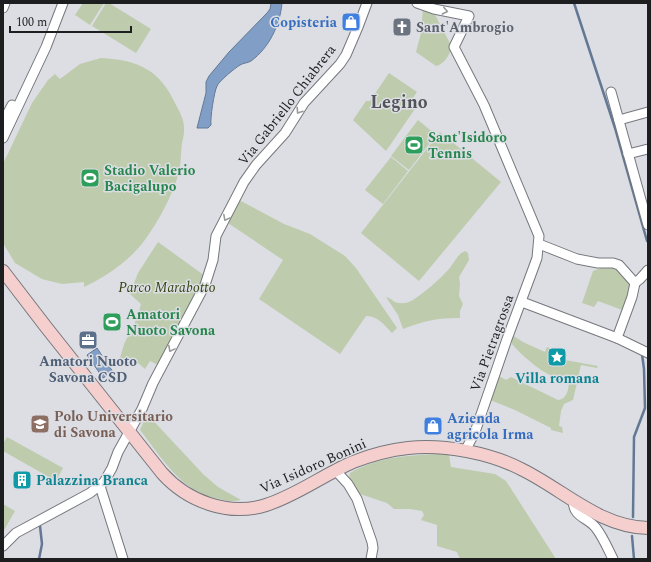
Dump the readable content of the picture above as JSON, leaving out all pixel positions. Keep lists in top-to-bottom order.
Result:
{
  "streets": {
    "street": ["Via Gabriello Chiabrera", "Via Pietragrossa", "Via Isidoro Bonini"]
  },
  "crossings": [
    ["Via Gabriello Chiabrera", "Via Isidoro Bonini"],
    ["Via Pietragrossa", "Via Isidoro Bonini"]
  ],
  "one_way": ["Via Gabriello Chiabrera", "Via Pietragrossa"],
  "districts": ["Legino"],
  "parks": ["Parco Marabotto"],
  "places": {
    "shop": ["Copisteria", "Azienda agricola Irma"],
    "church": ["Sant'Ambrogio"],
    "sports": ["Sant'Isidoro Tennis", "Stadio Valerio Bacigalupo", "Amatori Nuoto Savona"],
    "office": ["Amatori Nuoto Savona CSD"],
    "place": ["Villa romana"],
    "school or university": ["Polo Universitario di Savona"],
    "building": ["Palazzina Branca"]
  },
  "scale_bar": "100 m"
}
